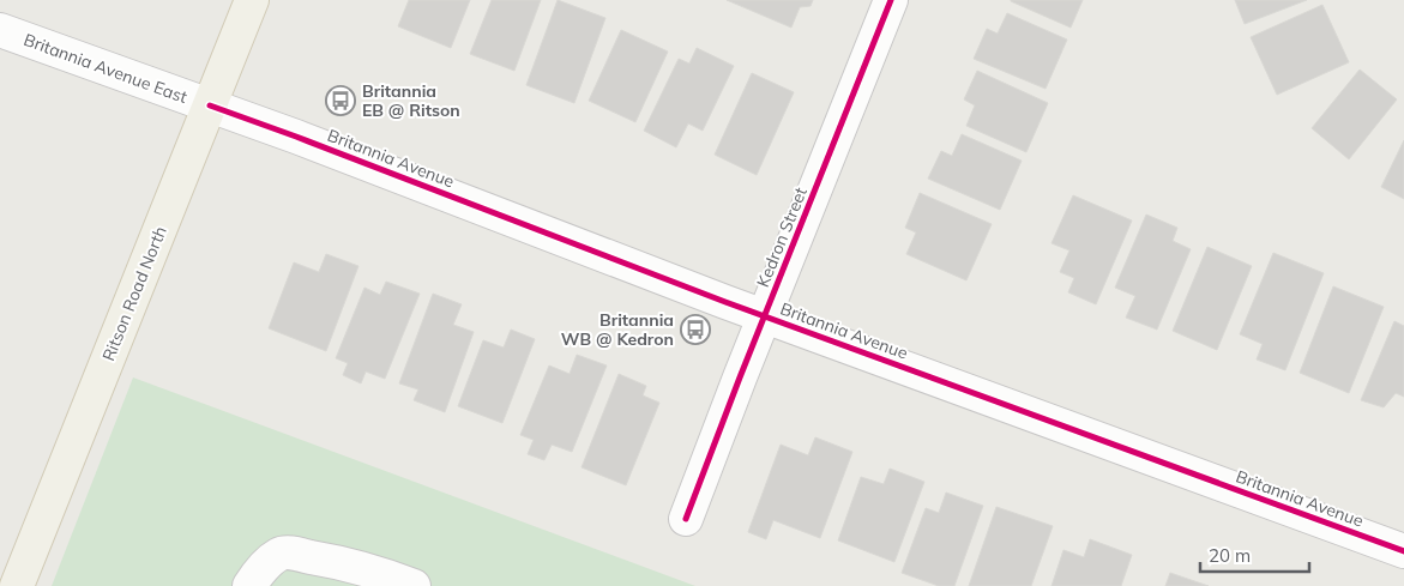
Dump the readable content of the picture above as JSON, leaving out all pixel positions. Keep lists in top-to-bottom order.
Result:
{
  "streets": {
    "main road": ["Ritson Road North"],
    "street": ["Britannia Avenue East", "Britannia Avenue", "Kedron Street"]
  },
  "crossings": [
    ["Britannia Avenue East", "Britannia Avenue"],
    ["Britannia Avenue East", "Ritson Road North"],
    ["Britannia Avenue", "Kedron Street"],
    ["Britannia Avenue", "Ritson Road North"]
  ],
  "places": {
    "bus stop": ["Britannia EB @ Ritson", "Britannia WB @ Kedron"]
  },
  "scale_bar": "20 m"
}
